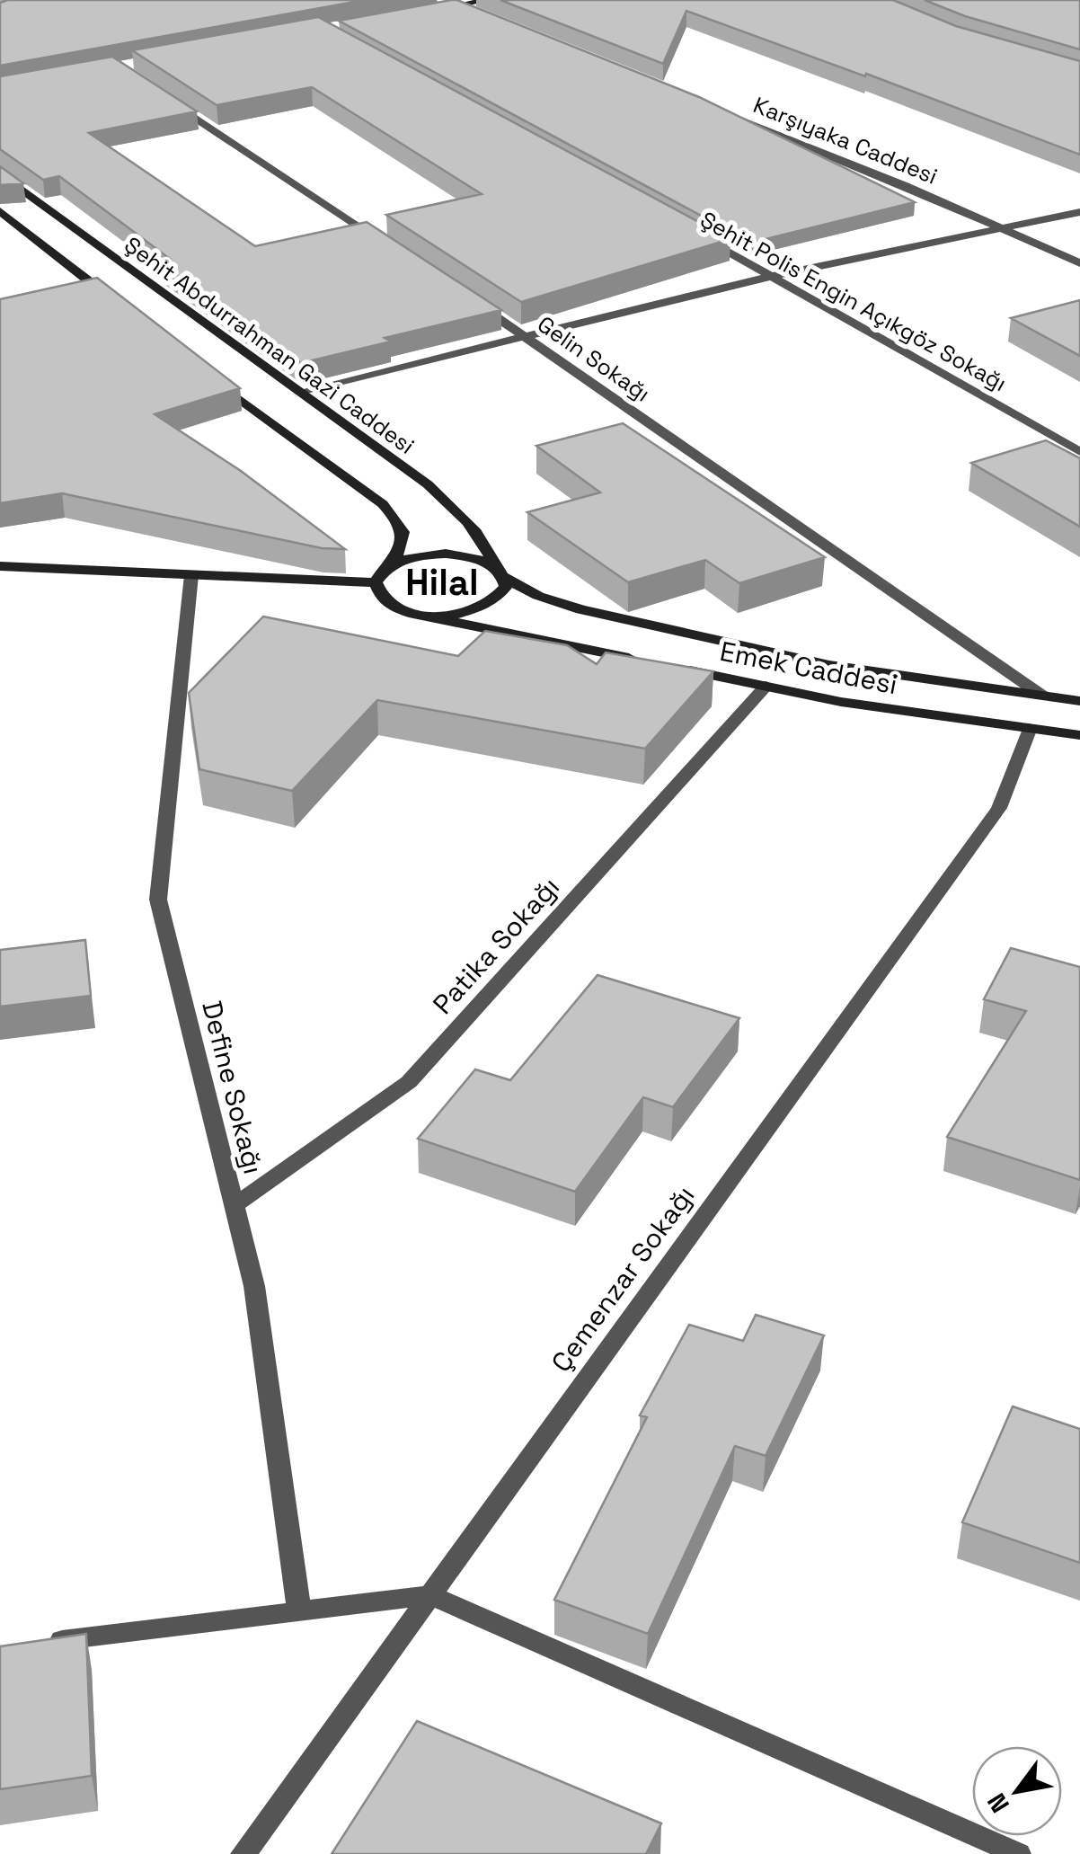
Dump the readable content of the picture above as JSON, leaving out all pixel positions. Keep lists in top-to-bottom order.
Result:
{
  "streets": {
    "street": [
      "Karşıyaka Caddesi",
      "Şehit Polis Engin Açıkgöz Sokağı",
      "Şehit Abdurrahman Gazi Caddesi",
      "Gelin Sokağı",
      "Emek Caddesi",
      "Patika Sokağı",
      "Define Sokağı",
      "Çemenzar Sokağı"
    ]
  },
  "crossings": [
    ["Şehit Abdurrahman Gazi Caddesi", "Emek Caddesi"],
    ["Gelin Sokağı", "Emek Caddesi"],
    ["Emek Caddesi", "Patika Sokağı"],
    ["Emek Caddesi", "Çemenzar Sokağı"],
    ["Patika Sokağı", "Define Sokağı"]
  ],
  "districts": ["Hilal"],
  "north": "bottom left"
}
